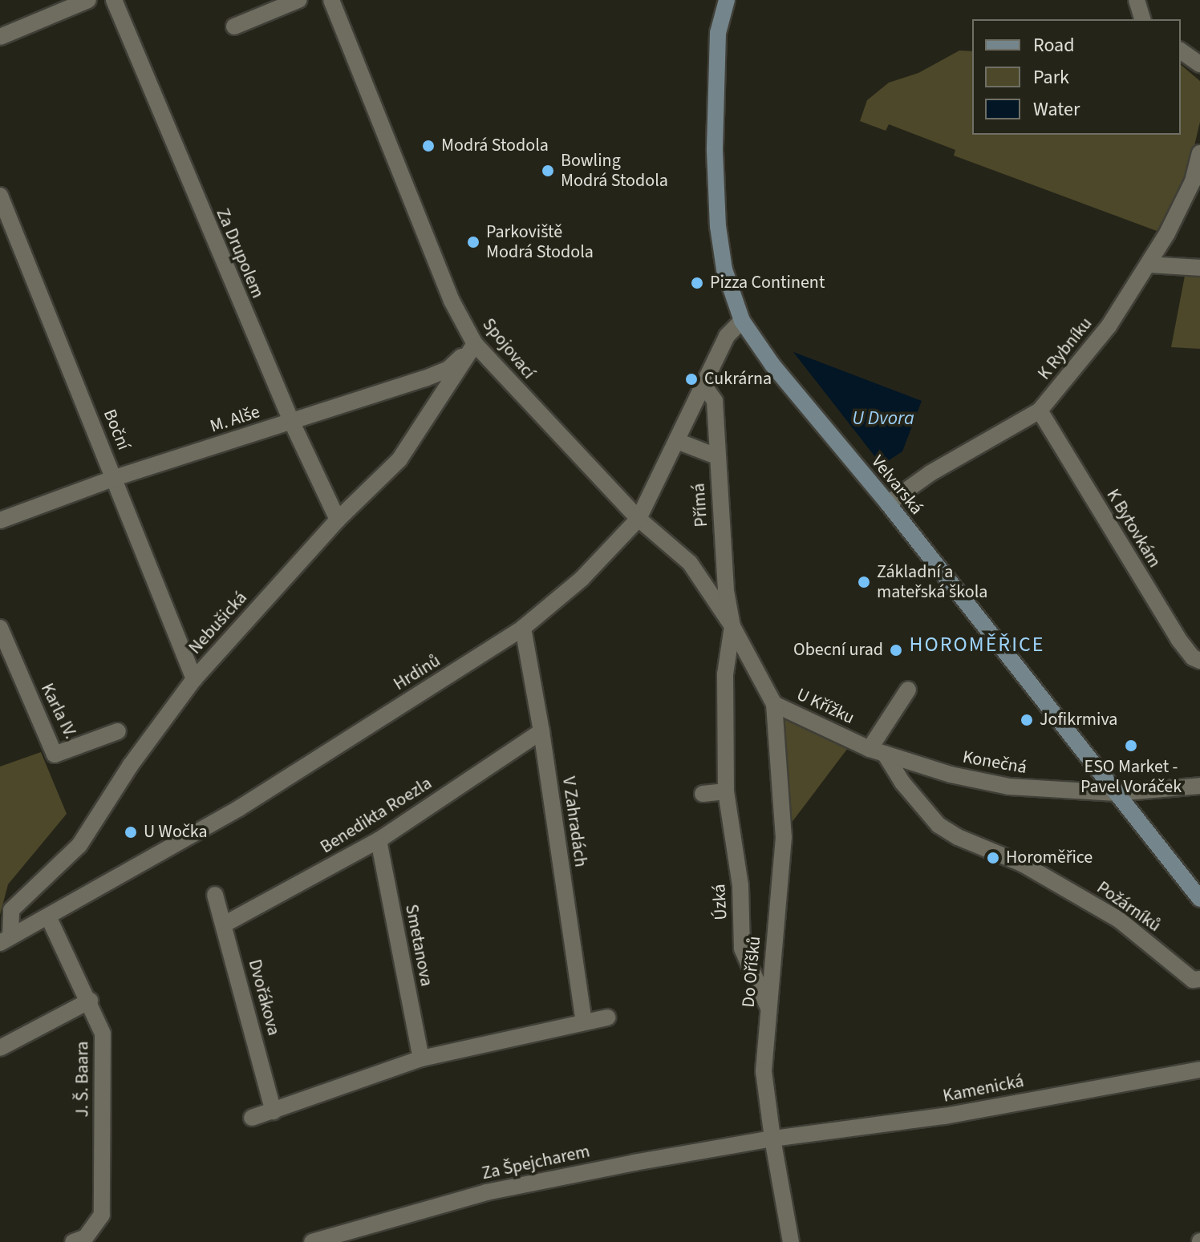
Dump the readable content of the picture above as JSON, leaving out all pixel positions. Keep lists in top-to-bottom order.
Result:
{
  "streets": {
    "main road": ["Velvarská"],
    "street": [
      "Za Drupolem",
      "Spojovací",
      "K Rybníku",
      "M. Alše",
      "Boční",
      "Přímá",
      "K Bytovkám",
      "Nebušická",
      "Hrdinů",
      "U Křížku",
      "Karla IV.",
      "Konečná",
      "Benedikta Roezla",
      "V Zahradách",
      "Úzká",
      "Požárníků",
      "Smetanova",
      "Do Oříšků",
      "Dvořákova",
      "J. Š. Baara",
      "Kamenická",
      "Za Špejcharem"
    ]
  },
  "crossings": [
    ["Za Drupolem", "M. Alše"],
    ["Za Drupolem", "Nebušická"],
    ["Spojovací", "M. Alše"],
    ["Spojovací", "Přímá"],
    ["Spojovací", "Nebušická"],
    ["Spojovací", "Hrdinů"],
    ["Spojovací", "U Křížku"],
    ["Spojovací", "Úzká"],
    ["K Rybníku", "Velvarská"],
    ["K Rybníku", "K Bytovkám"],
    ["M. Alše", "Boční"],
    ["M. Alše", "Nebušická"],
    ["Boční", "Nebušická"],
    ["Velvarská", "Hrdinů"],
    ["Velvarská", "Konečná"],
    ["Přímá", "Hrdinů"],
    ["Přímá", "U Křížku"],
    ["Přímá", "Úzká"],
    ["Nebušická", "Hrdinů"],
    ["Hrdinů", "V Zahradách"],
    ["Hrdinů", "J. Š. Baara"],
    ["U Křížku", "Konečná"],
    ["U Křížku", "Úzká"],
    ["U Křížku", "Požárníků"],
    ["U Křížku", "Do Oříšků"],
    ["Konečná", "Požárníků"],
    ["Benedikta Roezla", "V Zahradách"],
    ["Benedikta Roezla", "Smetanova"],
    ["Benedikta Roezla", "Dvořákova"],
    ["Úzká", "Do Oříšků"],
    ["Do Oříšků", "Kamenická"],
    ["Do Oříšků", "Za Špejcharem"],
    ["Kamenická", "Za Špejcharem"]
  ],
  "districts": ["HOROMĚŘICE"],
  "water": ["U Dvora"],
  "places": [
    "Modrá Stodola",
    "Bowling Modrá Stodola",
    "Parkoviště Modrá Stodola",
    "Pizza Continent",
    "Cukrárna",
    "Základní a mateřská škola",
    "Obecní urad",
    "Jofikrmiva",
    "ESO Market - Pavel Voráček",
    "U Wočka",
    "Horoměřice"
  ],
  "legend": ["Road", "Park", "Water"]
}
